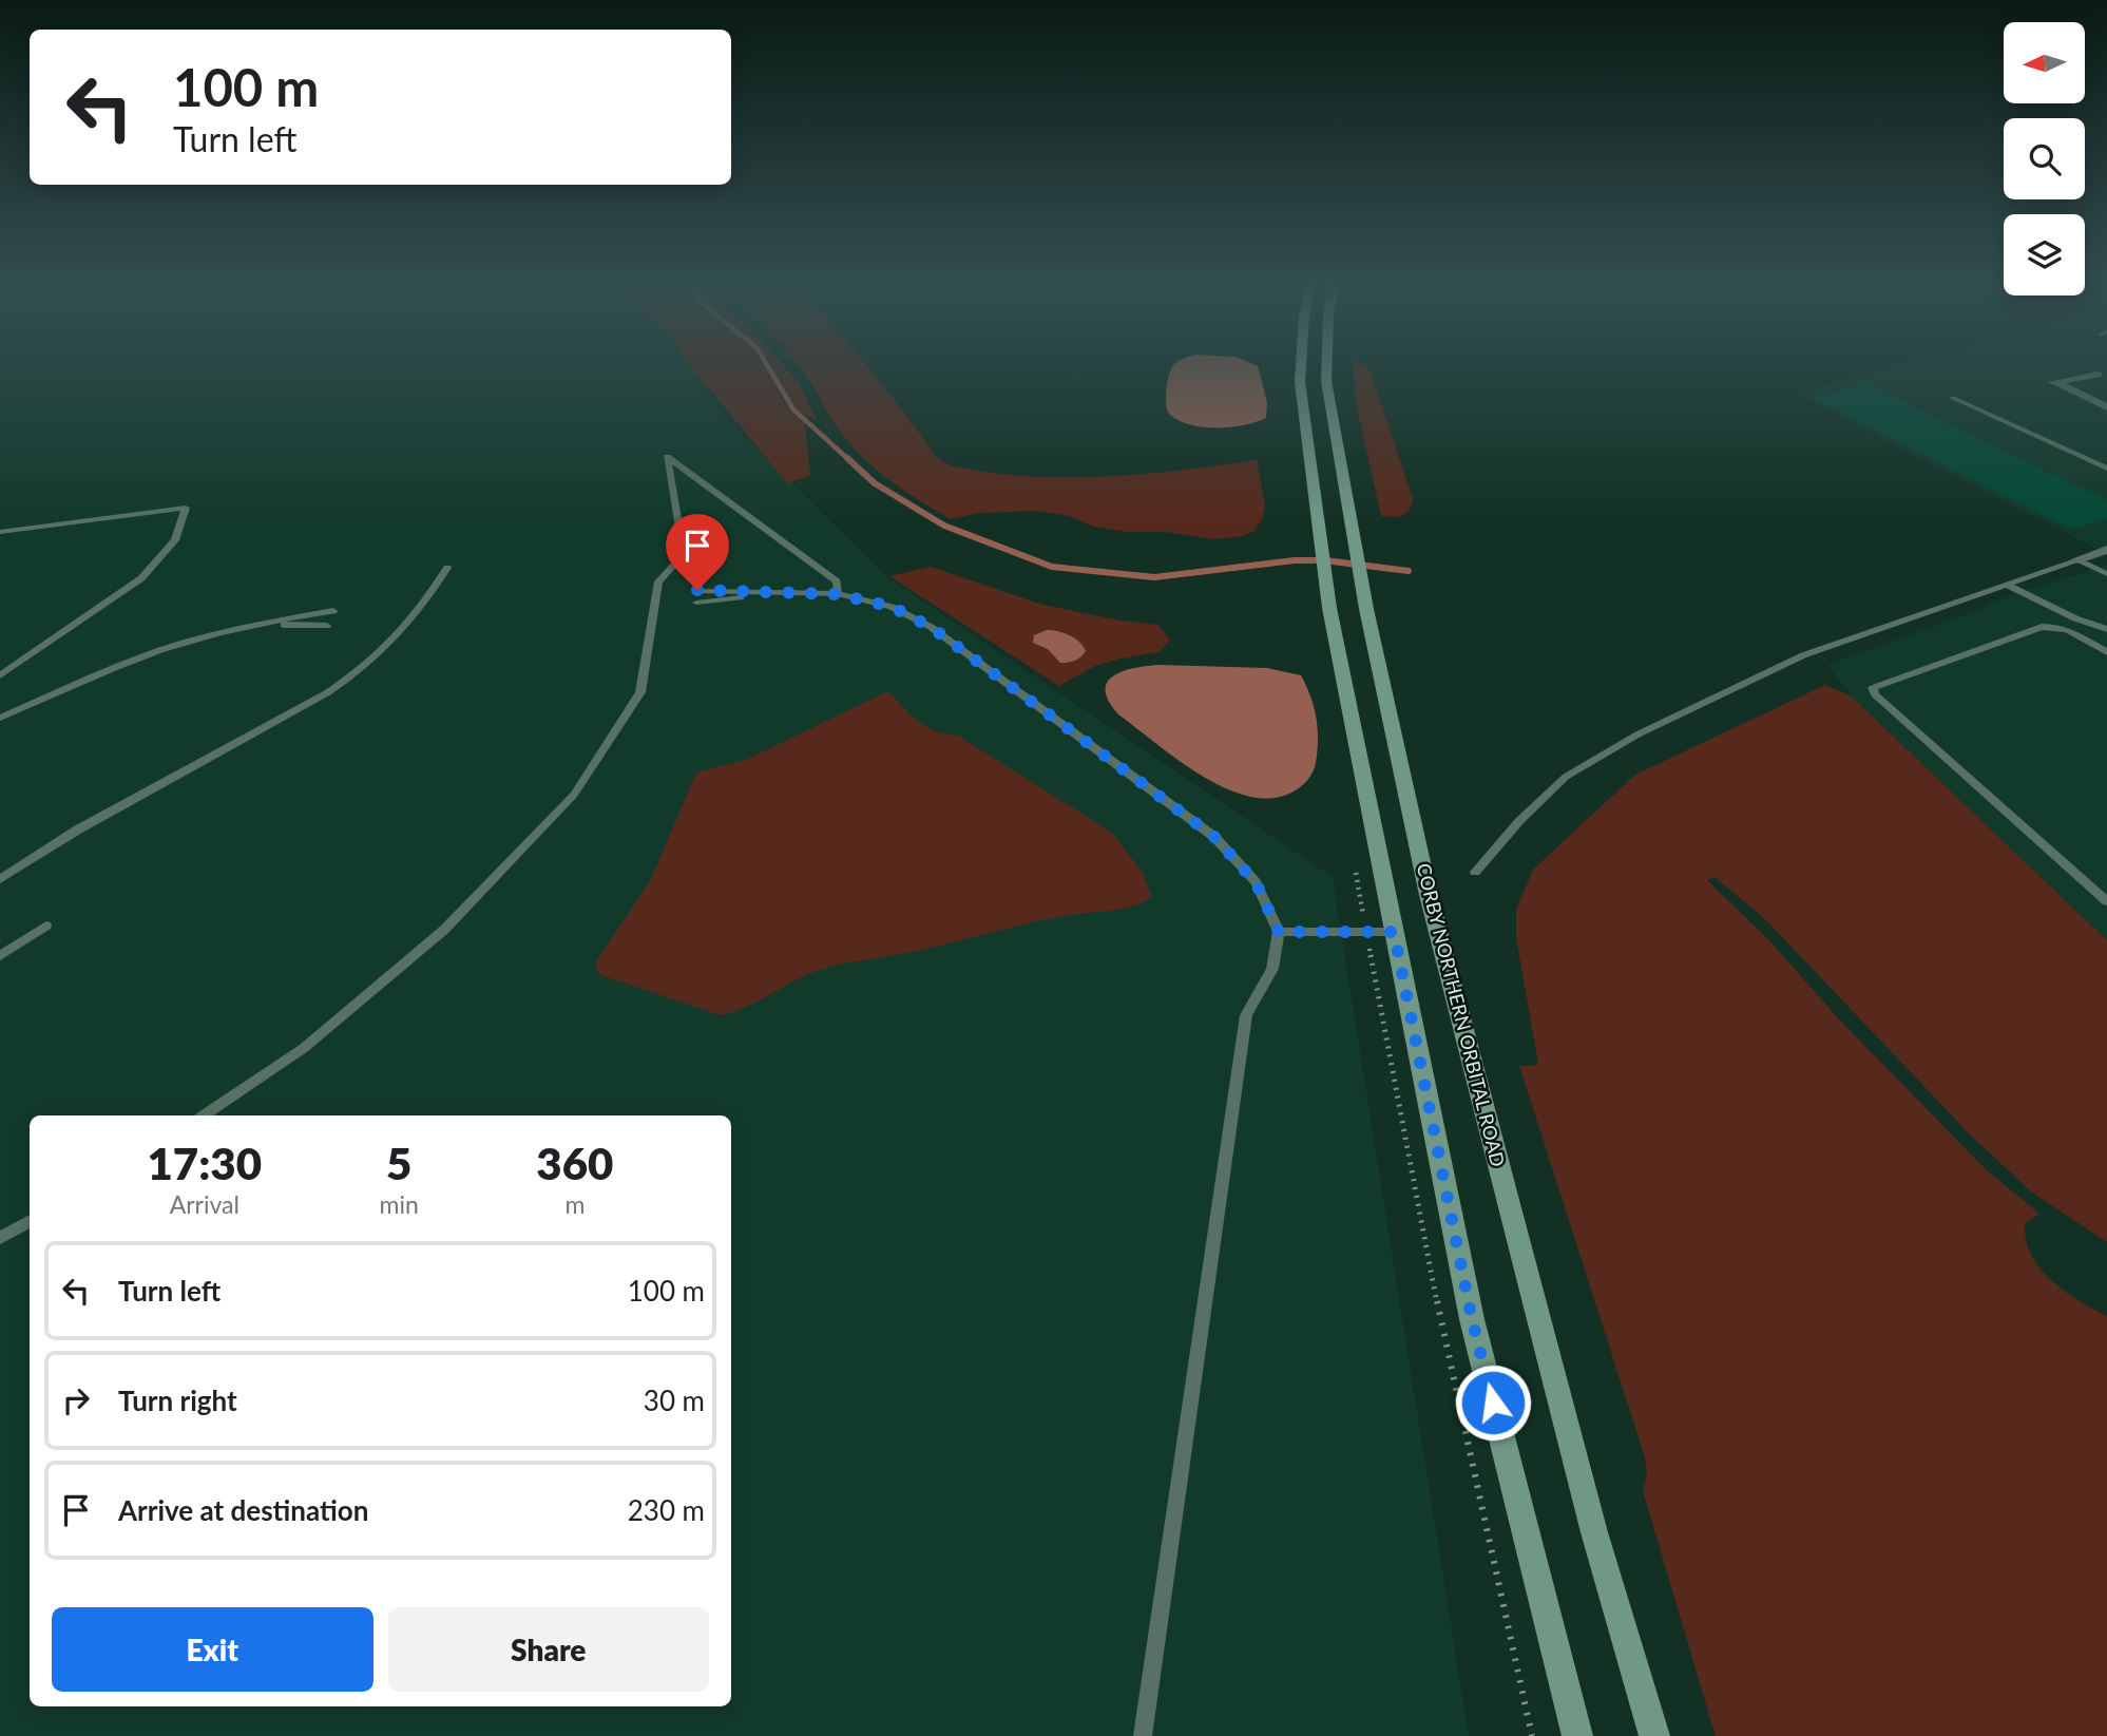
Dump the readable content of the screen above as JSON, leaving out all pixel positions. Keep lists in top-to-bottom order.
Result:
{
  "streets": {
    "street": ["CORBY NORTHERN ORBITAL ROAD"]
  },
  "north": "left",
  "page": {
    "turn": ["100 m", "Turn left"],
    "eta": [
      "17:30",
      "Arrival",
      "5",
      "min",
      "360",
      "m"
    ],
    "list": [
      {
        "name": "Turn left",
        "value": "100 m"
      },
      {
        "name": "Turn right",
        "value": "30 m"
      },
      {
        "name": "Arrive at destination",
        "value": "230 m"
      }
    ],
    "buttons": ["Exit", "Share"]
  }
}
